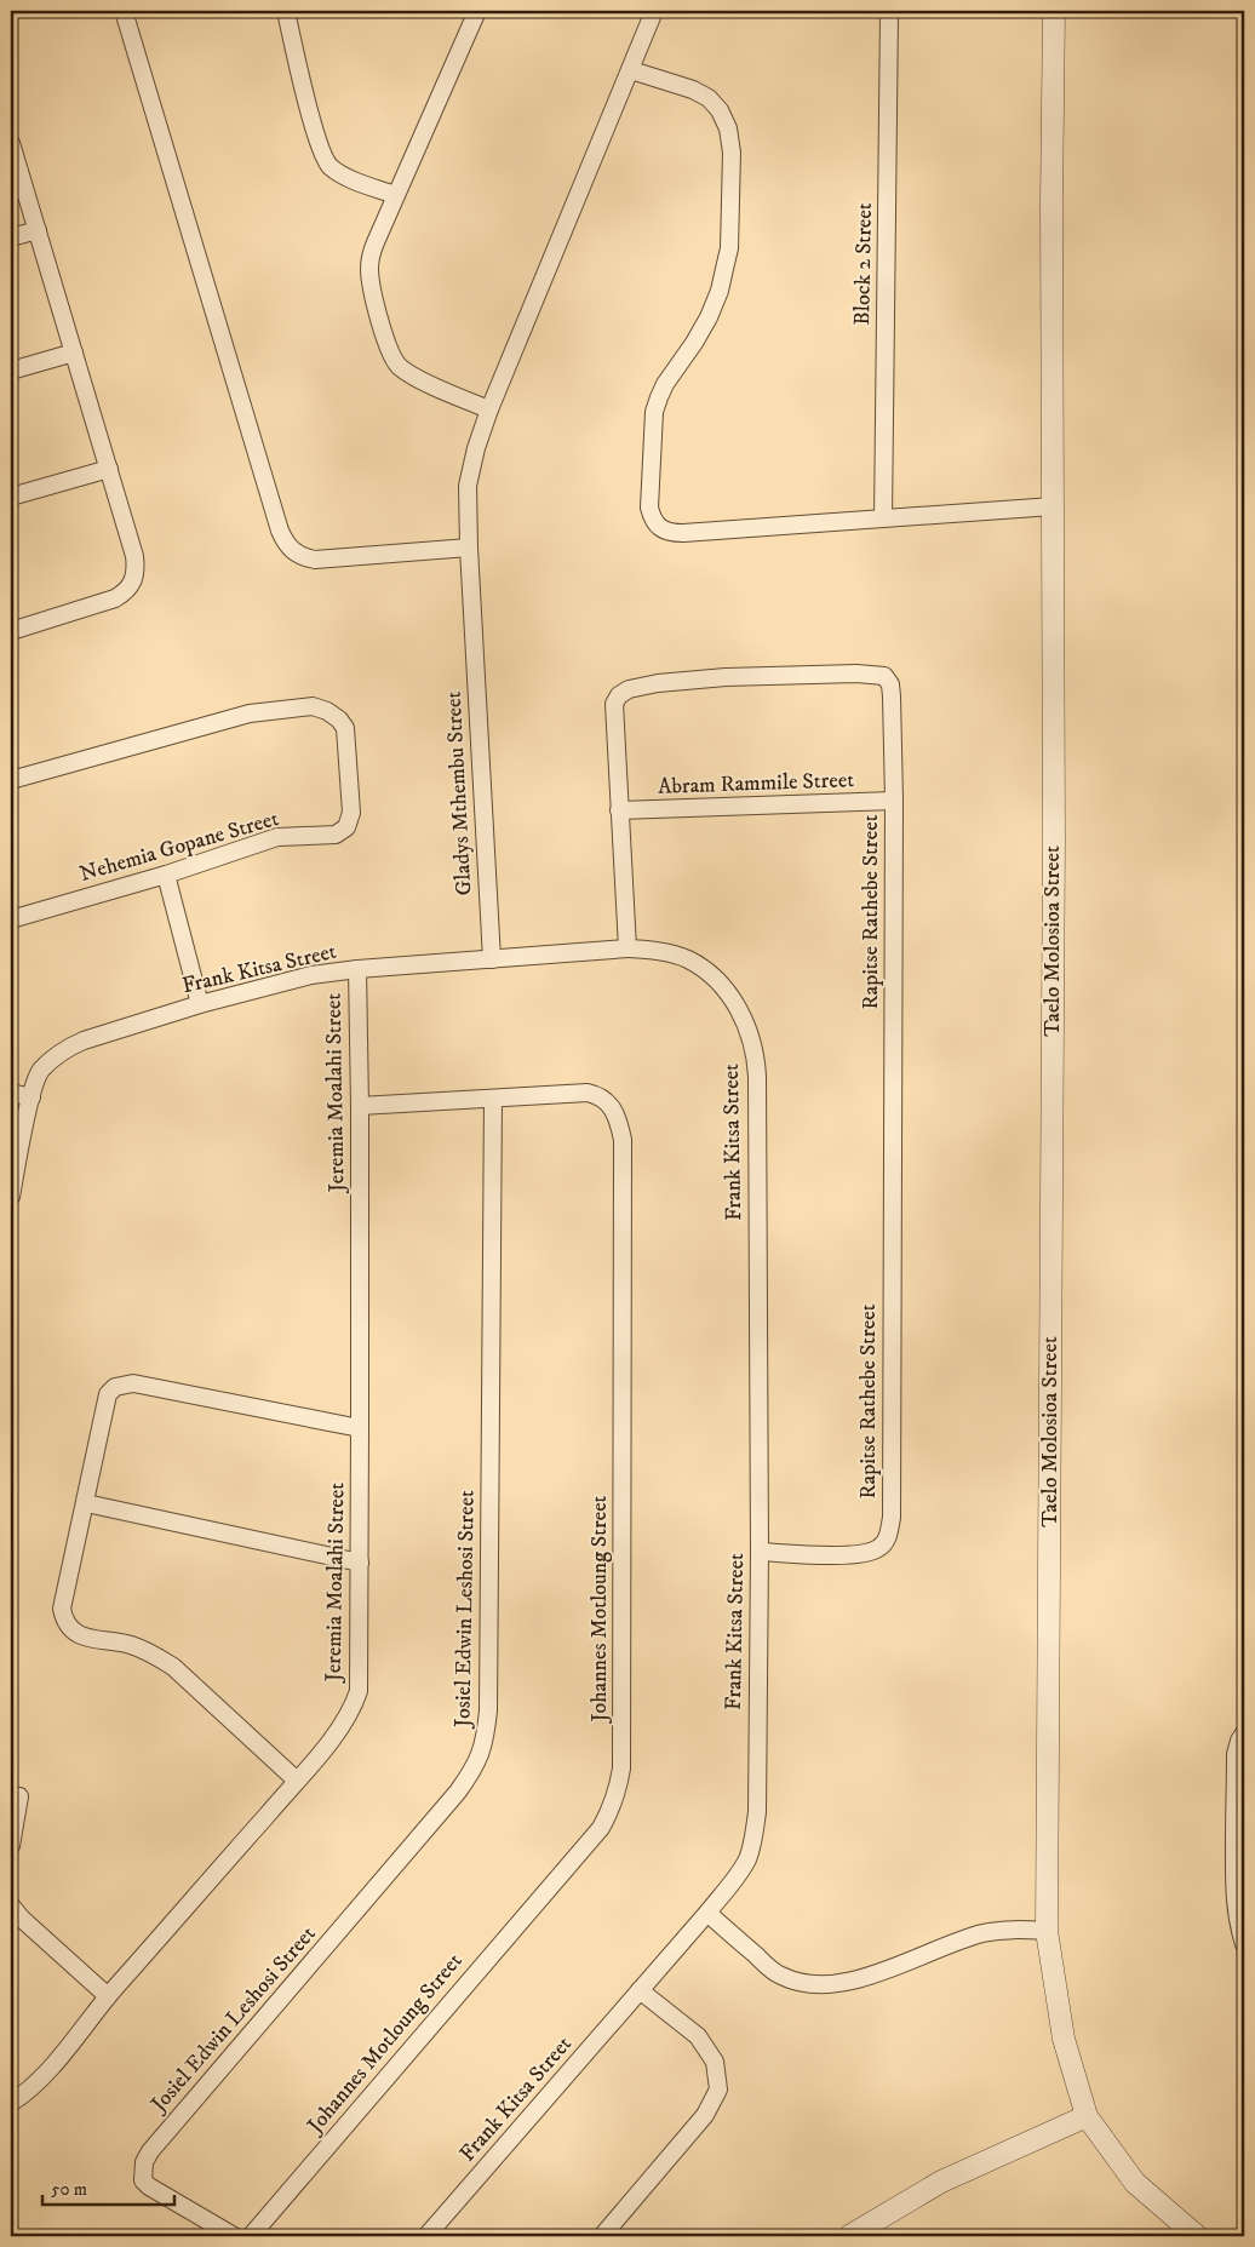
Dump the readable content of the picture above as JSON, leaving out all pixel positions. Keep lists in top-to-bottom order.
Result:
{
  "streets": {
    "street": [
      "Block 2 Street",
      "Abram Rammile Street",
      "Gladys Mthembu Street",
      "Nehemia Gopane Street",
      "Rapitse Rathebe Street",
      "Taelo Molosioa Street",
      "Frank Kitsa Street",
      "Jeremia Moalahi Street",
      "Josiel Edwin Leshosi Street",
      "Johannes Motloung Street"
    ]
  },
  "crossings": [
    ["Abram Rammile Street", "Rapitse Rathebe Street"],
    ["Gladys Mthembu Street", "Frank Kitsa Street"],
    ["Rapitse Rathebe Street", "Frank Kitsa Street"],
    ["Frank Kitsa Street", "Jeremia Moalahi Street"],
    ["Jeremia Moalahi Street", "Johannes Motloung Street"],
    ["Josiel Edwin Leshosi Street", "Johannes Motloung Street"]
  ],
  "scale_bar": "50 m"
}
